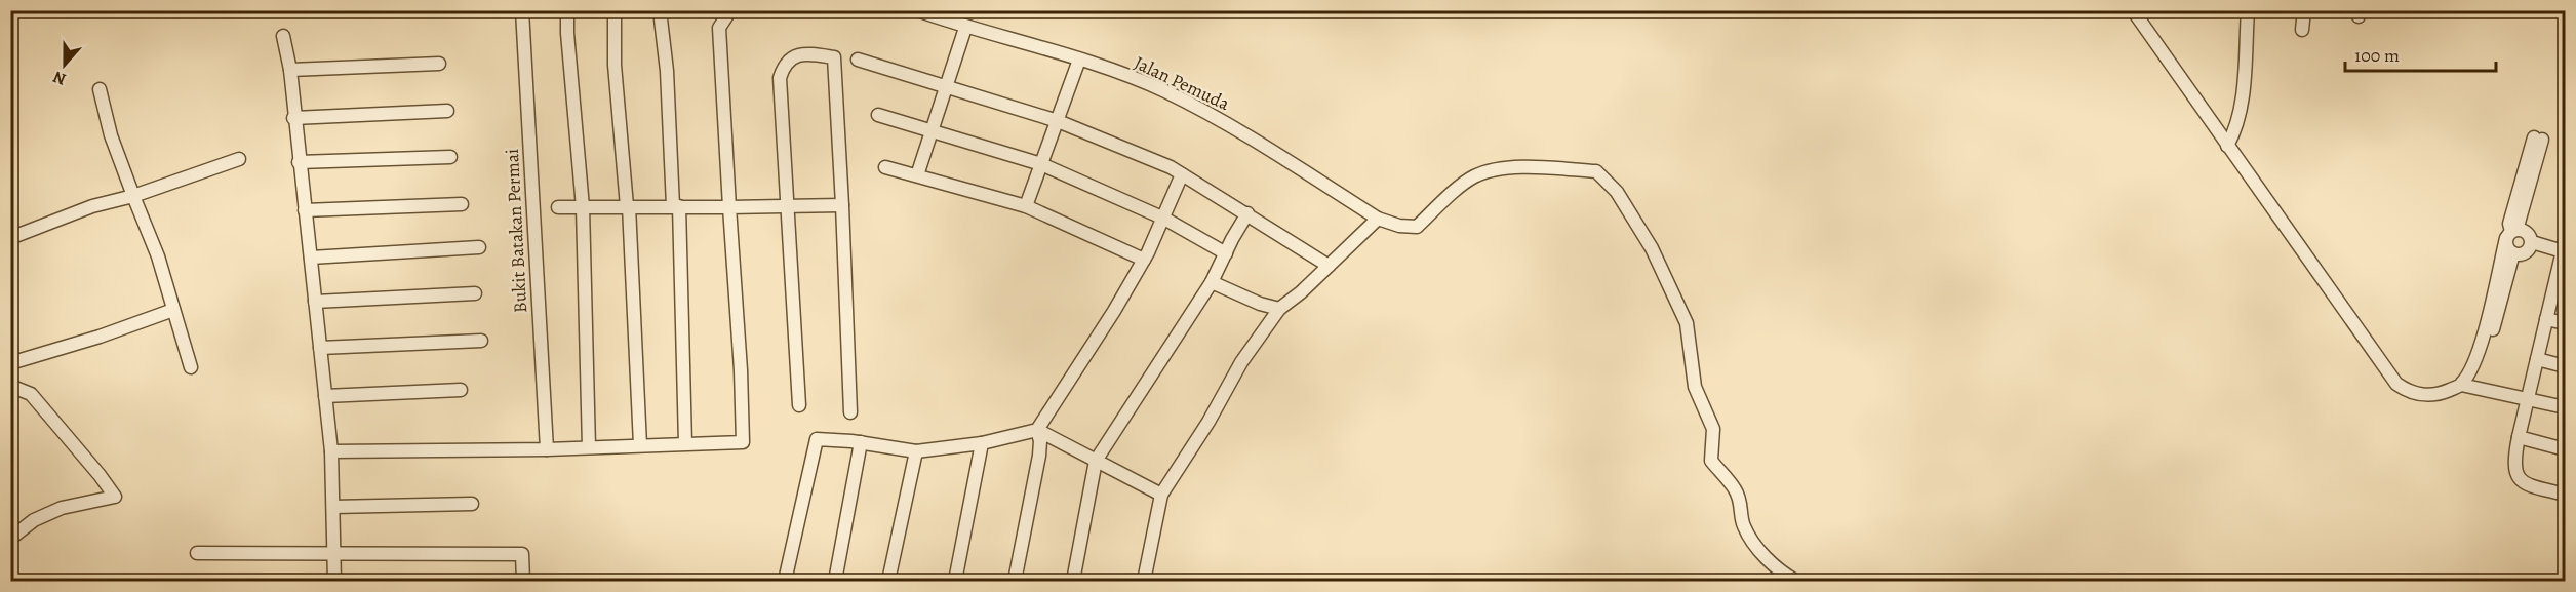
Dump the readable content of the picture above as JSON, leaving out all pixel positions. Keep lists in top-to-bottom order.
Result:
{
  "streets": {
    "street": ["Jalan Pemuda", "Bukit Batakan Permai"]
  },
  "scale_bar": "100 m",
  "north": "bottom"
}
